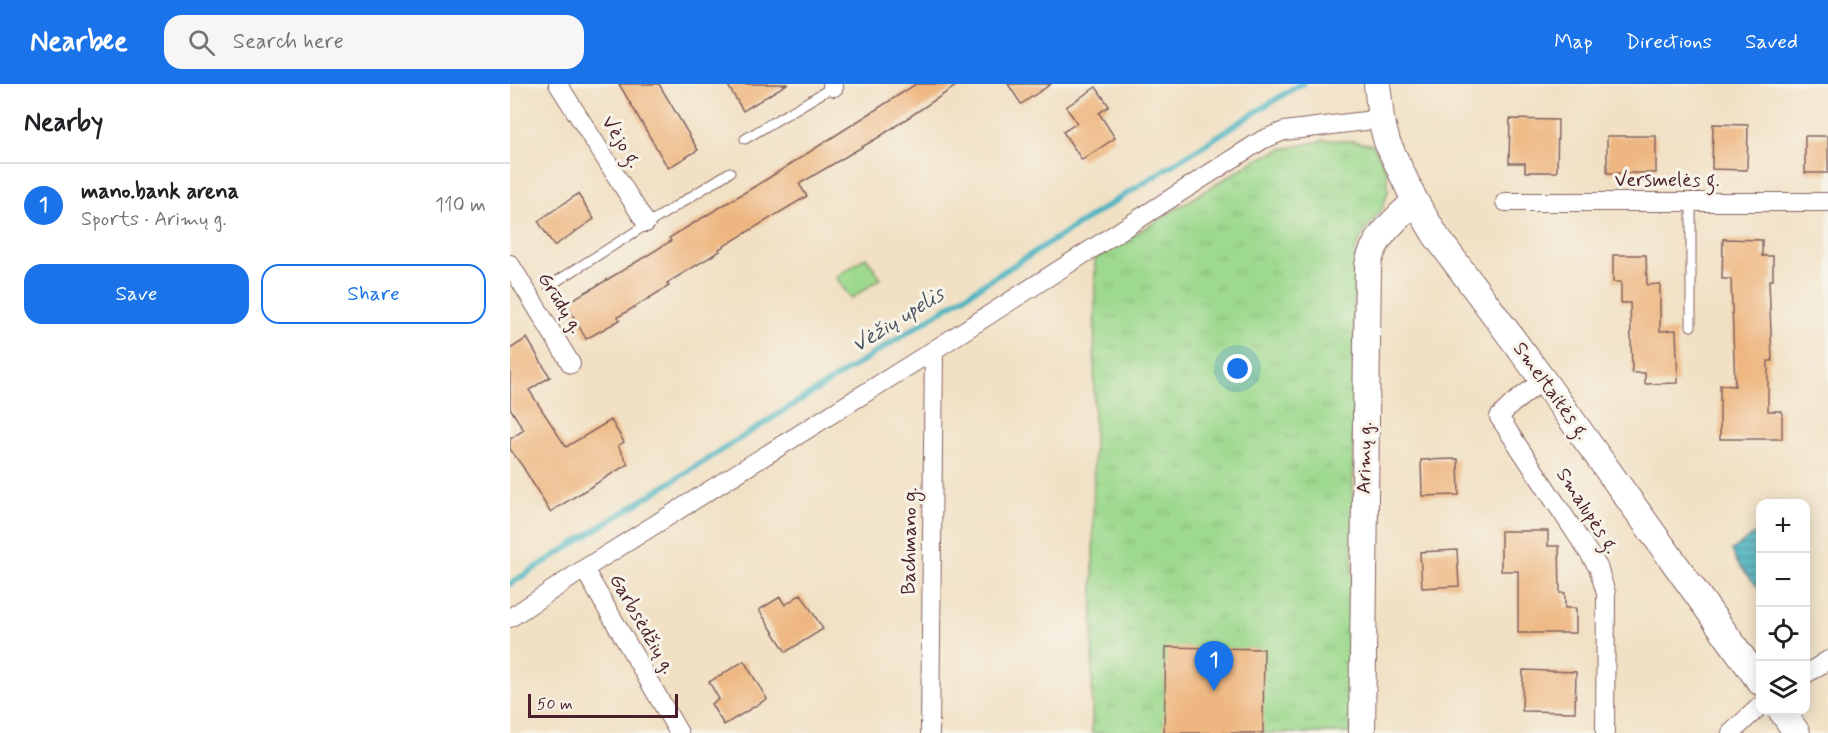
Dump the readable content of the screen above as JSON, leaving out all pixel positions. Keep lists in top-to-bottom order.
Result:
{
  "streets": {
    "main road": ["Smeltaitės g.", "Arimų g."],
    "street": [
      "Vėjo g.",
      "Versmelės g.",
      "Grūdų g.",
      "Smalupės g.",
      "Bachmano g.",
      "Garbsėdžių g."
    ]
  },
  "crossings": [
    ["Smeltaitės g.", "Arimų g."],
    ["Smeltaitės g.", "Smalupės g."]
  ],
  "water": ["Vėžių upelis"],
  "scale_bar": "50 m",
  "page": {
    "header": "Nearbee",
    "search": "Search here",
    "nav": ["Map", "Directions", "Saved"],
    "heading": "Nearby",
    "list": [
      {
        "mark": "1",
        "name": "mano.bank arena",
        "note": "Sports · Arimų g.",
        "value": "110 m"
      }
    ],
    "buttons": ["Save", "Share"],
    "map_buttons": ["+", "−"],
    "pins": "1",
    "scale": "50 m"
  }
}
